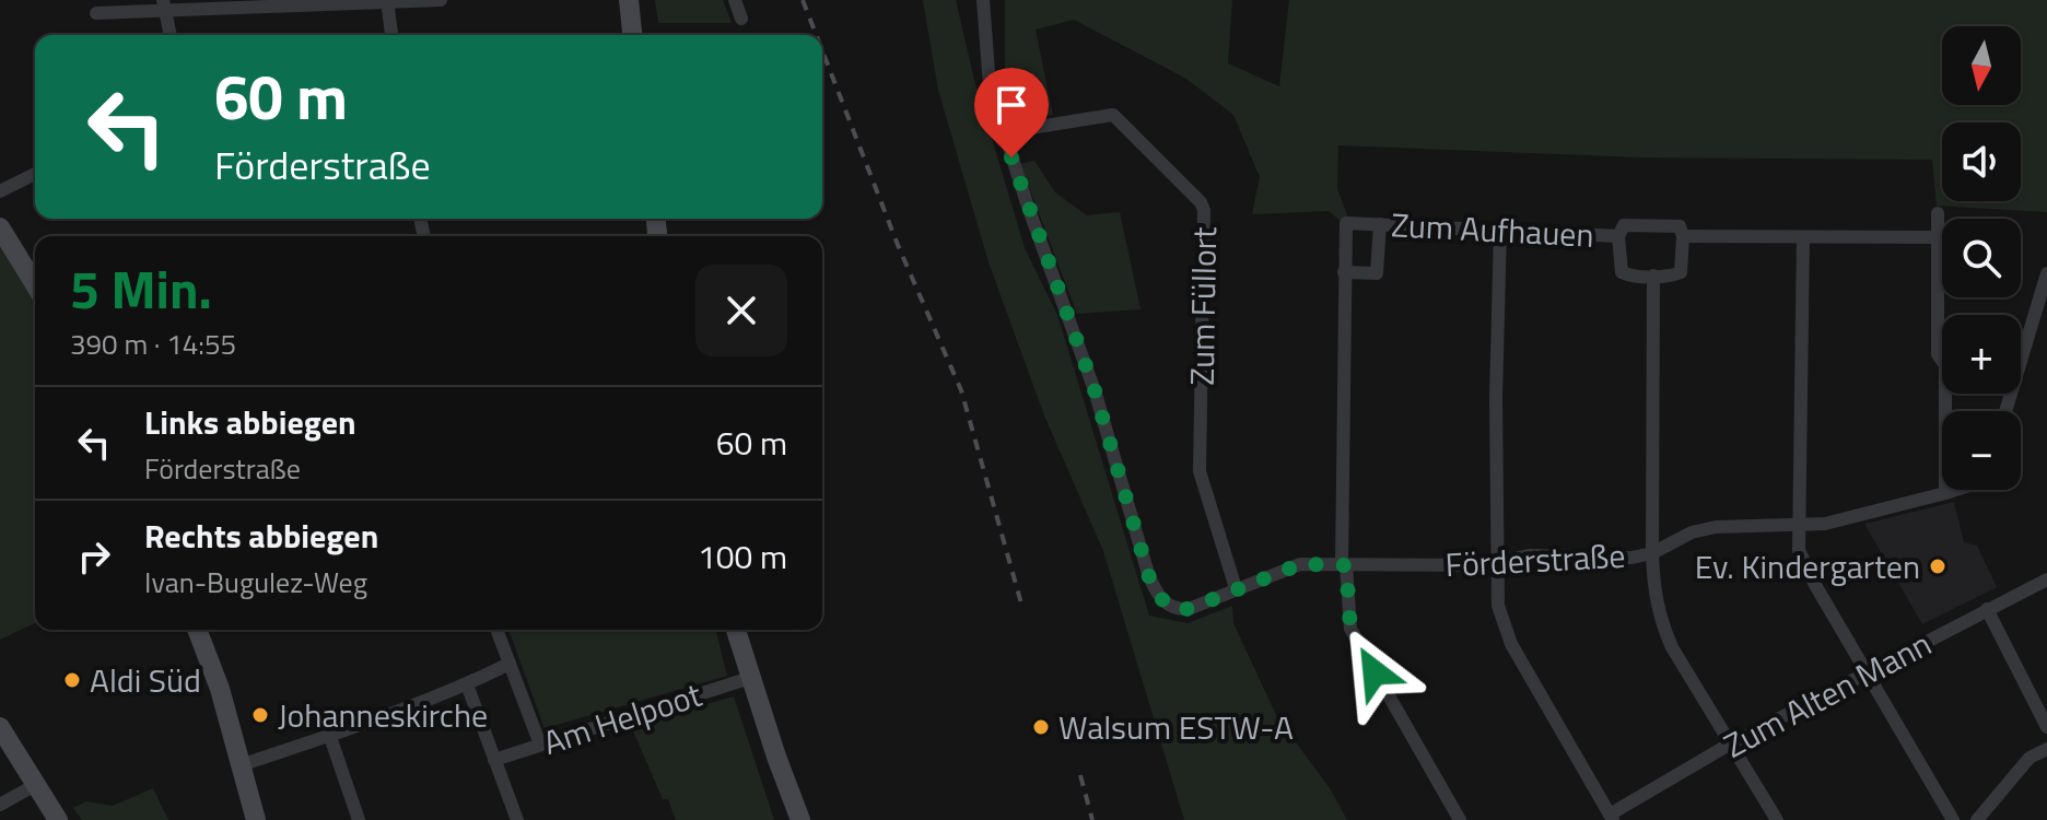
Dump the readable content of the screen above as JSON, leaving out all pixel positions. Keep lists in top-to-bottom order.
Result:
{
  "streets": {
    "street": [
      "Zum Aufhauen",
      "Zum Füllort",
      "Förderstraße",
      "Zum Alten Mann",
      "Am Helpoot"
    ]
  },
  "crossings": [
    ["Zum Füllort", "Förderstraße"]
  ],
  "places": [
    "Ev. Kindergarten",
    "Aldi Süd",
    "Johanneskirche",
    "Walsum ESTW-A"
  ],
  "north": "bottom",
  "page": {
    "map_buttons": ["+", "−"],
    "turn": ["60 m", "Förderstraße"],
    "heading": ["5 Min.", "390 m · 14:55"],
    "list": [
      {
        "name": "Links abbiegen",
        "note": "Förderstraße",
        "value": "60 m"
      },
      {
        "name": "Rechts abbiegen",
        "note": "Ivan-Bugulez-Weg",
        "value": "100 m"
      }
    ]
  }
}
